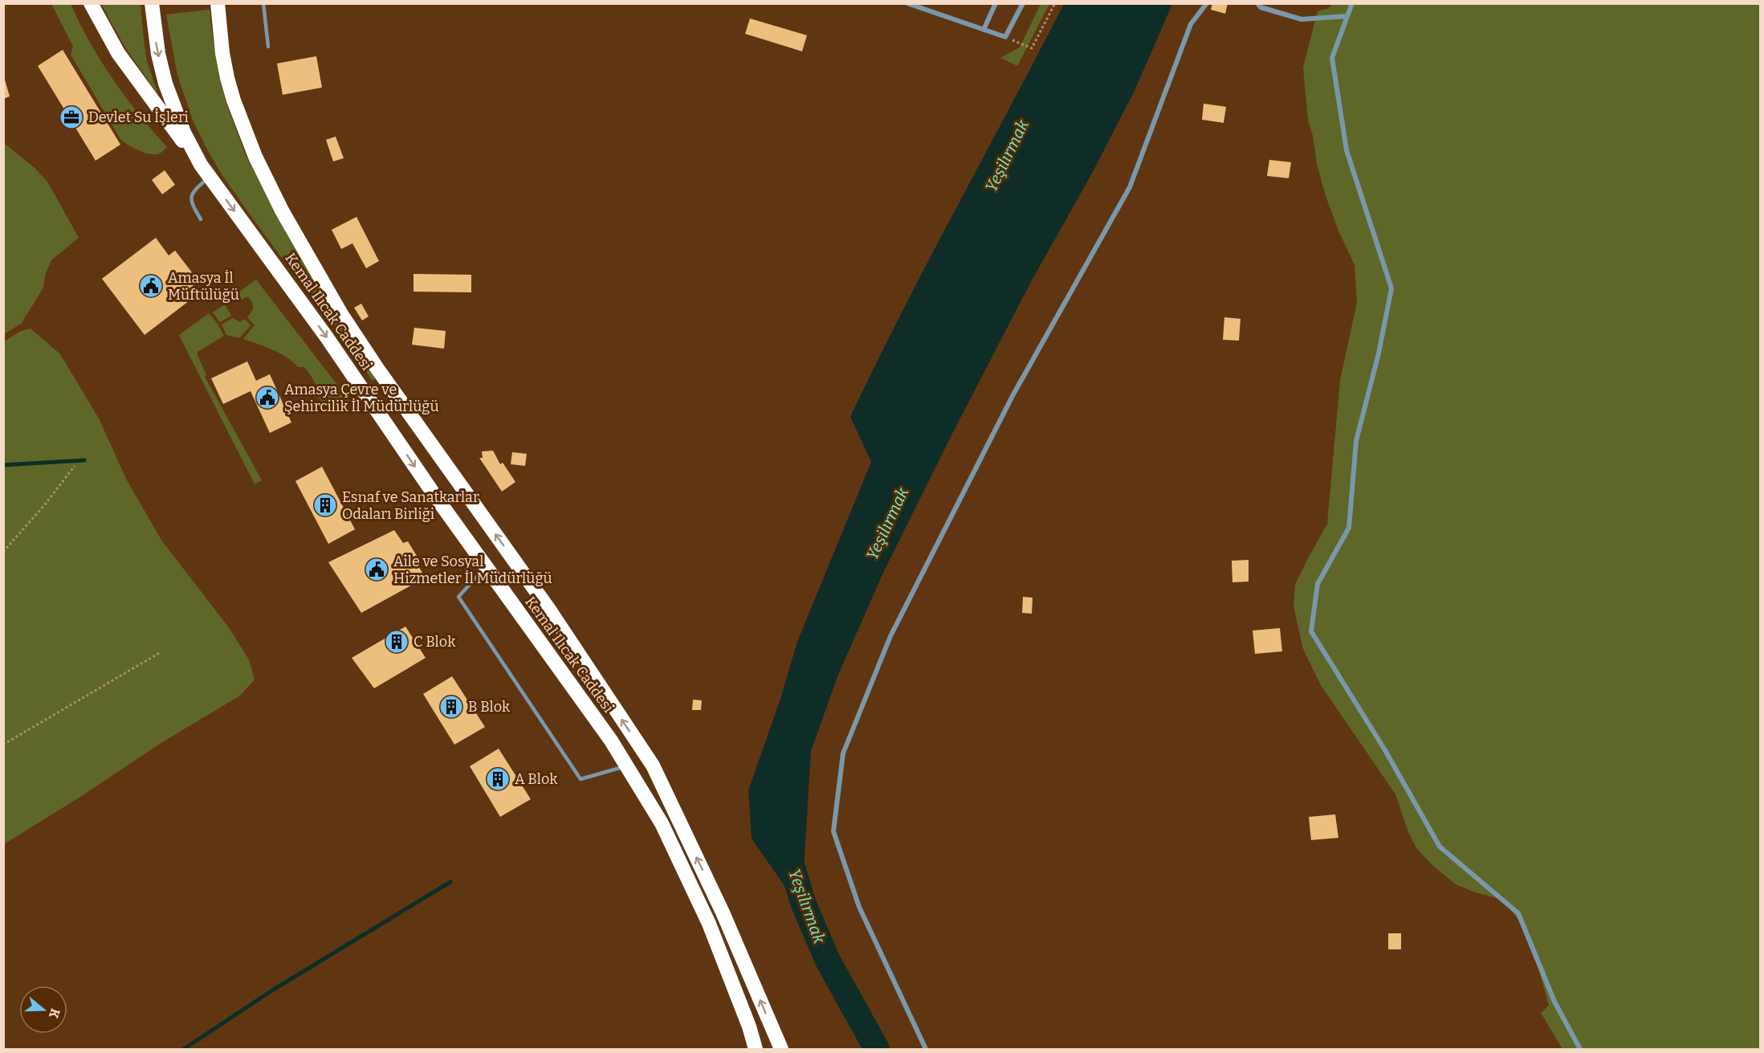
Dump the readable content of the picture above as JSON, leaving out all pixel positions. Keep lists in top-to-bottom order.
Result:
{
  "streets": {
    "highway": ["Kemal Ilıcak Caddesi"]
  },
  "water": ["Yeşilırmak"],
  "places": {
    "office": ["Devlet Su İşleri"],
    "public building": ["Amasya İl Müftülüğü", "Amasya Çevre ve Şehircilik İl Müdürlüğü", "Aile ve Sosyal Hizmetler İl Müdürlüğü"],
    "building": [
      "Esnaf ve Sanatkarlar Odaları Birliği",
      "C Blok",
      "B Blok",
      "A Blok"
    ]
  },
  "north": "right"
}
